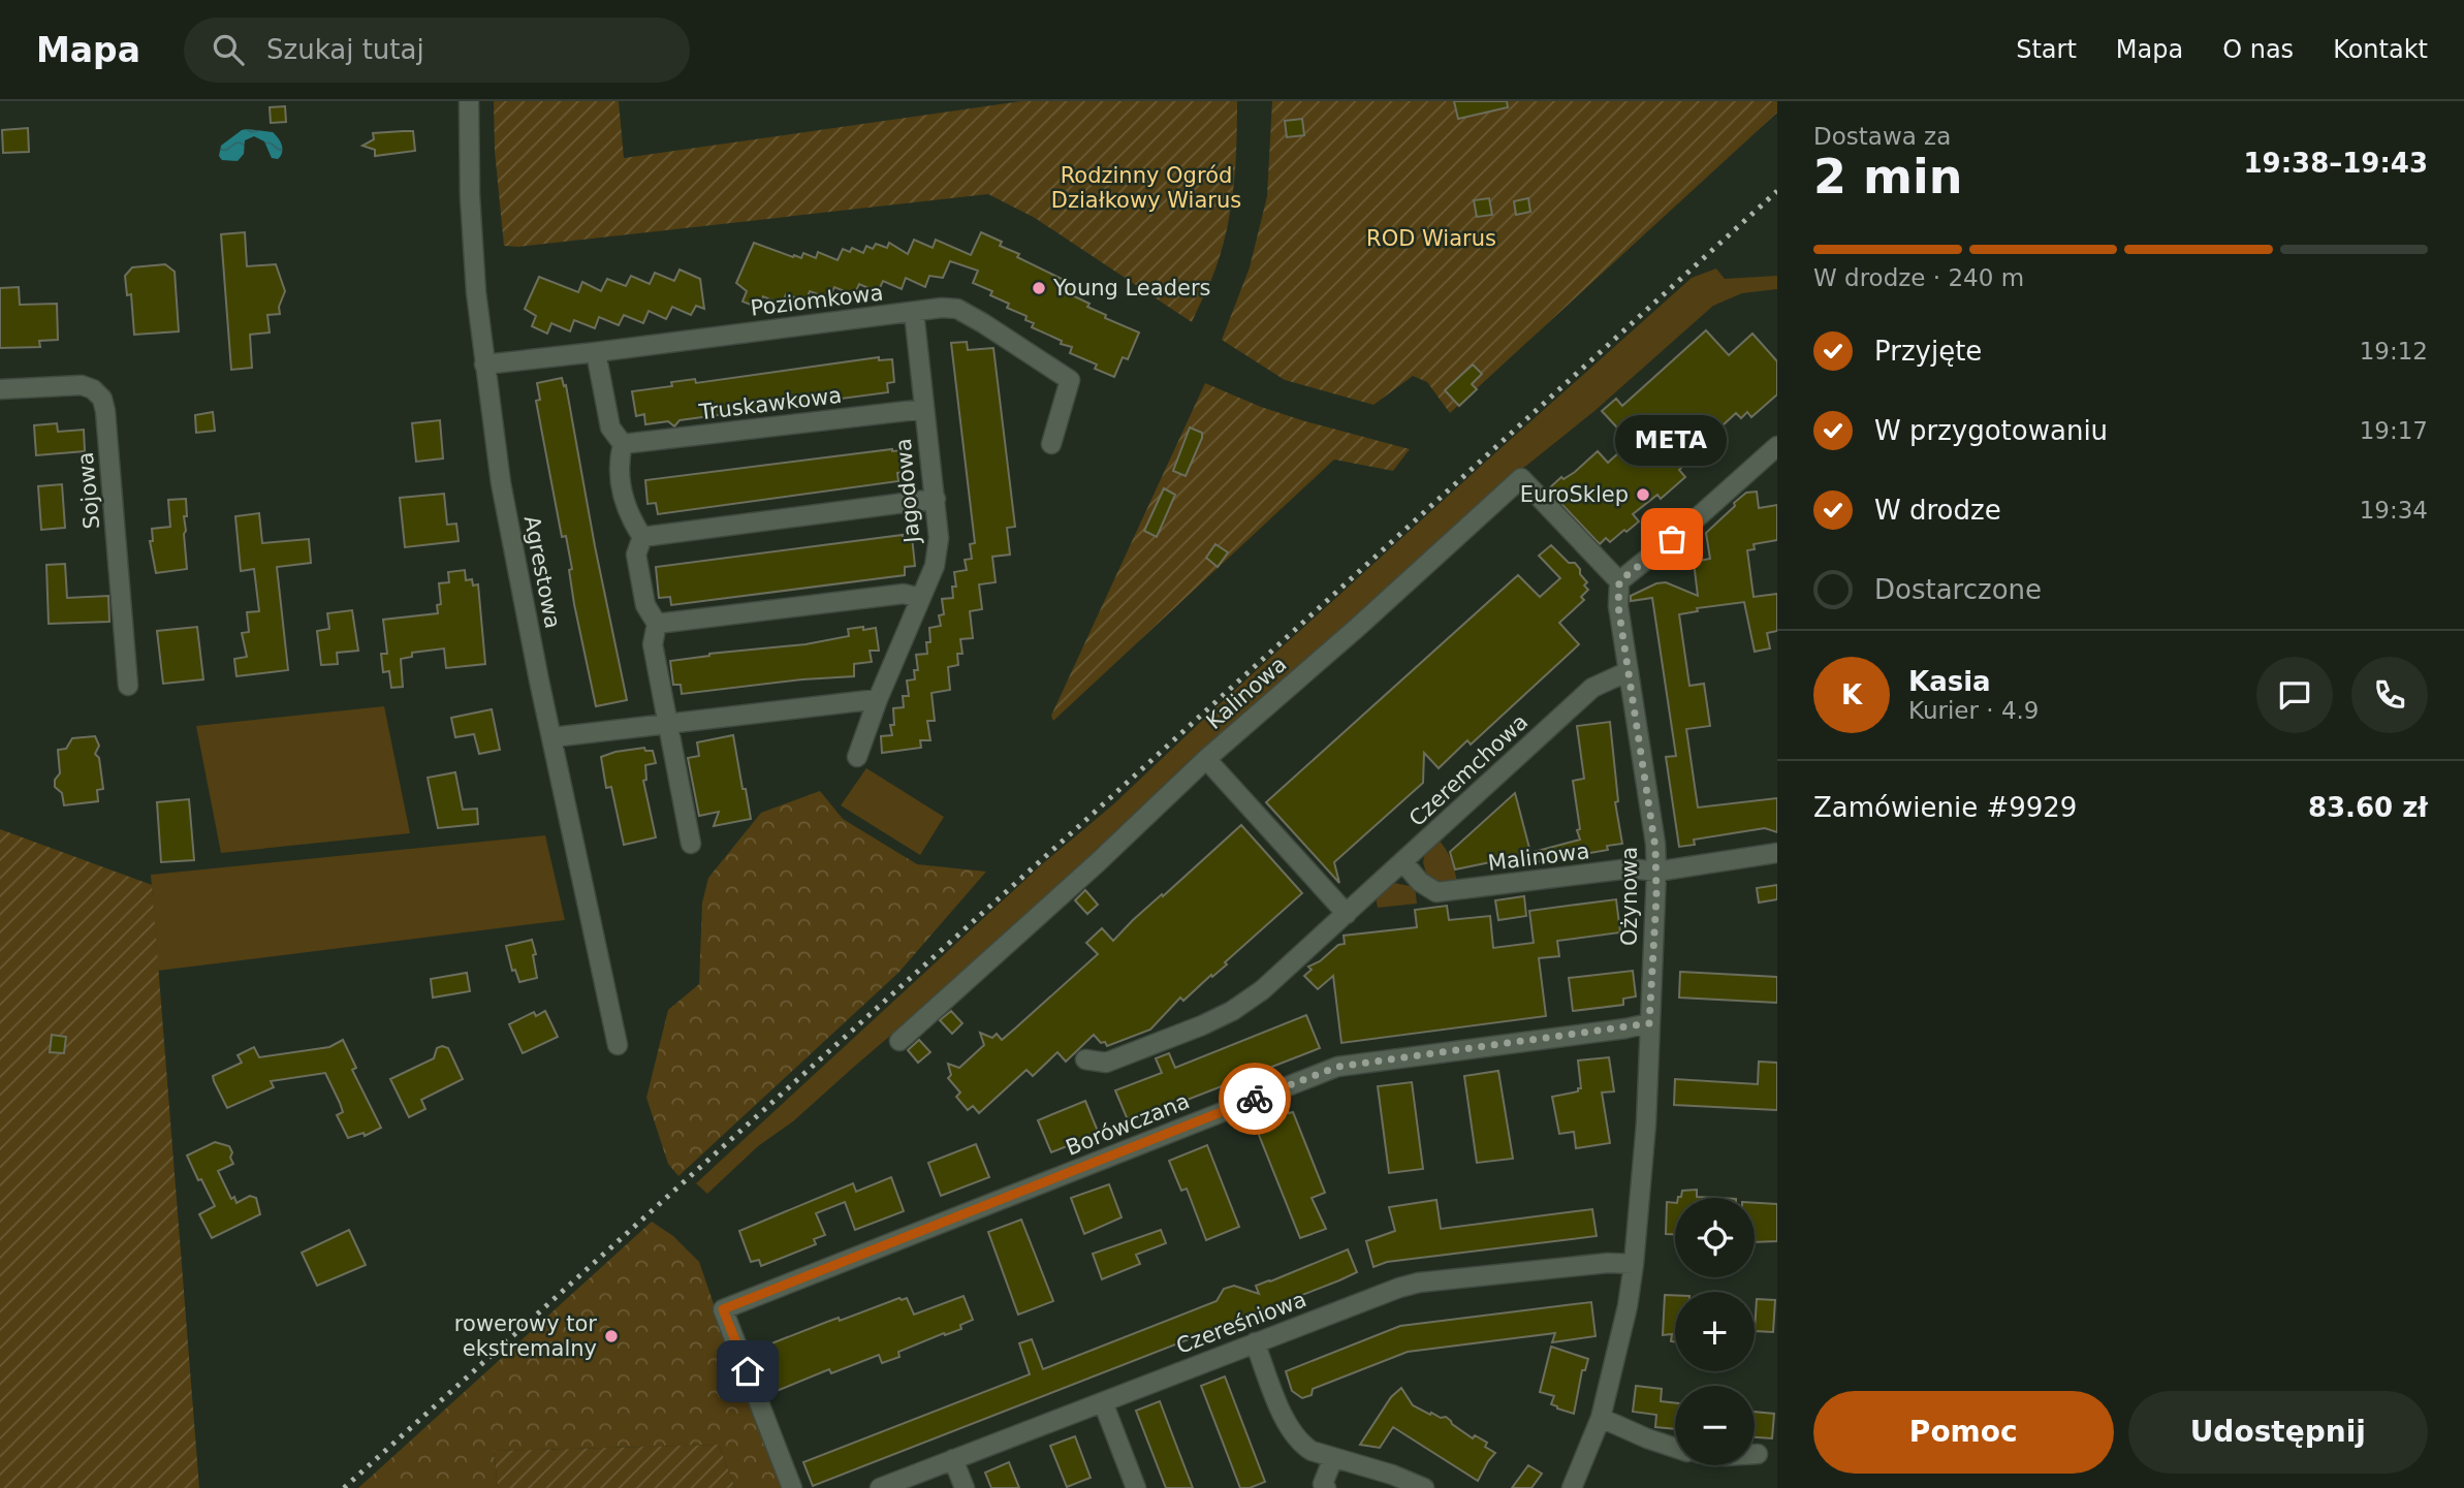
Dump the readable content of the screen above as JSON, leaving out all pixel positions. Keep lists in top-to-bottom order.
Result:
{
  "streets": {
    "street": [
      "Poziomkowa",
      "Truskawkowa",
      "Sojowa",
      "Jagodowa",
      "Agrestowa",
      "Kalinowa",
      "Czeremchowa",
      "Malinowa",
      "Ożynowa",
      "Borówczana",
      "Czereśniowa"
    ]
  },
  "crossings": [
    ["Poziomkowa", "Jagodowa"],
    ["Poziomkowa", "Agrestowa"],
    ["Truskawkowa", "Jagodowa"],
    ["Kalinowa", "Ożynowa"],
    ["Czeremchowa", "Malinowa"],
    ["Czeremchowa", "Ożynowa"],
    ["Malinowa", "Ożynowa"],
    ["Ożynowa", "Borówczana"],
    ["Ożynowa", "Czereśniowa"]
  ],
  "parks": ["Rodzinny Ogród Działkowy Wiarus", "ROD Wiarus"],
  "places": [
    "Young Leaders",
    "EuroSklep",
    "META",
    "rowerowy tor ekstremalny"
  ],
  "page": {
    "header": "Mapa",
    "search": "Szukaj tutaj",
    "nav": [
      "Start",
      "Mapa",
      "O nas",
      "Kontakt"
    ],
    "heading": ["2 min", "Dostawa za", "19:38–19:43"],
    "panel": [
      "Kasia",
      "Kurier · 4.9",
      "Zamówienie #9929",
      "83.60 zł"
    ],
    "bar": "W drodze · 240 m",
    "list": [
      ["Przyjęte", "19:12"],
      ["W przygotowaniu", "19:17"],
      ["W drodze", "19:34"],
      "Dostarczone"
    ],
    "bubble": "META",
    "round": "K",
    "map_buttons": ["+", "−"],
    "buttons": ["Pomoc", "Udostępnij"]
  }
}
